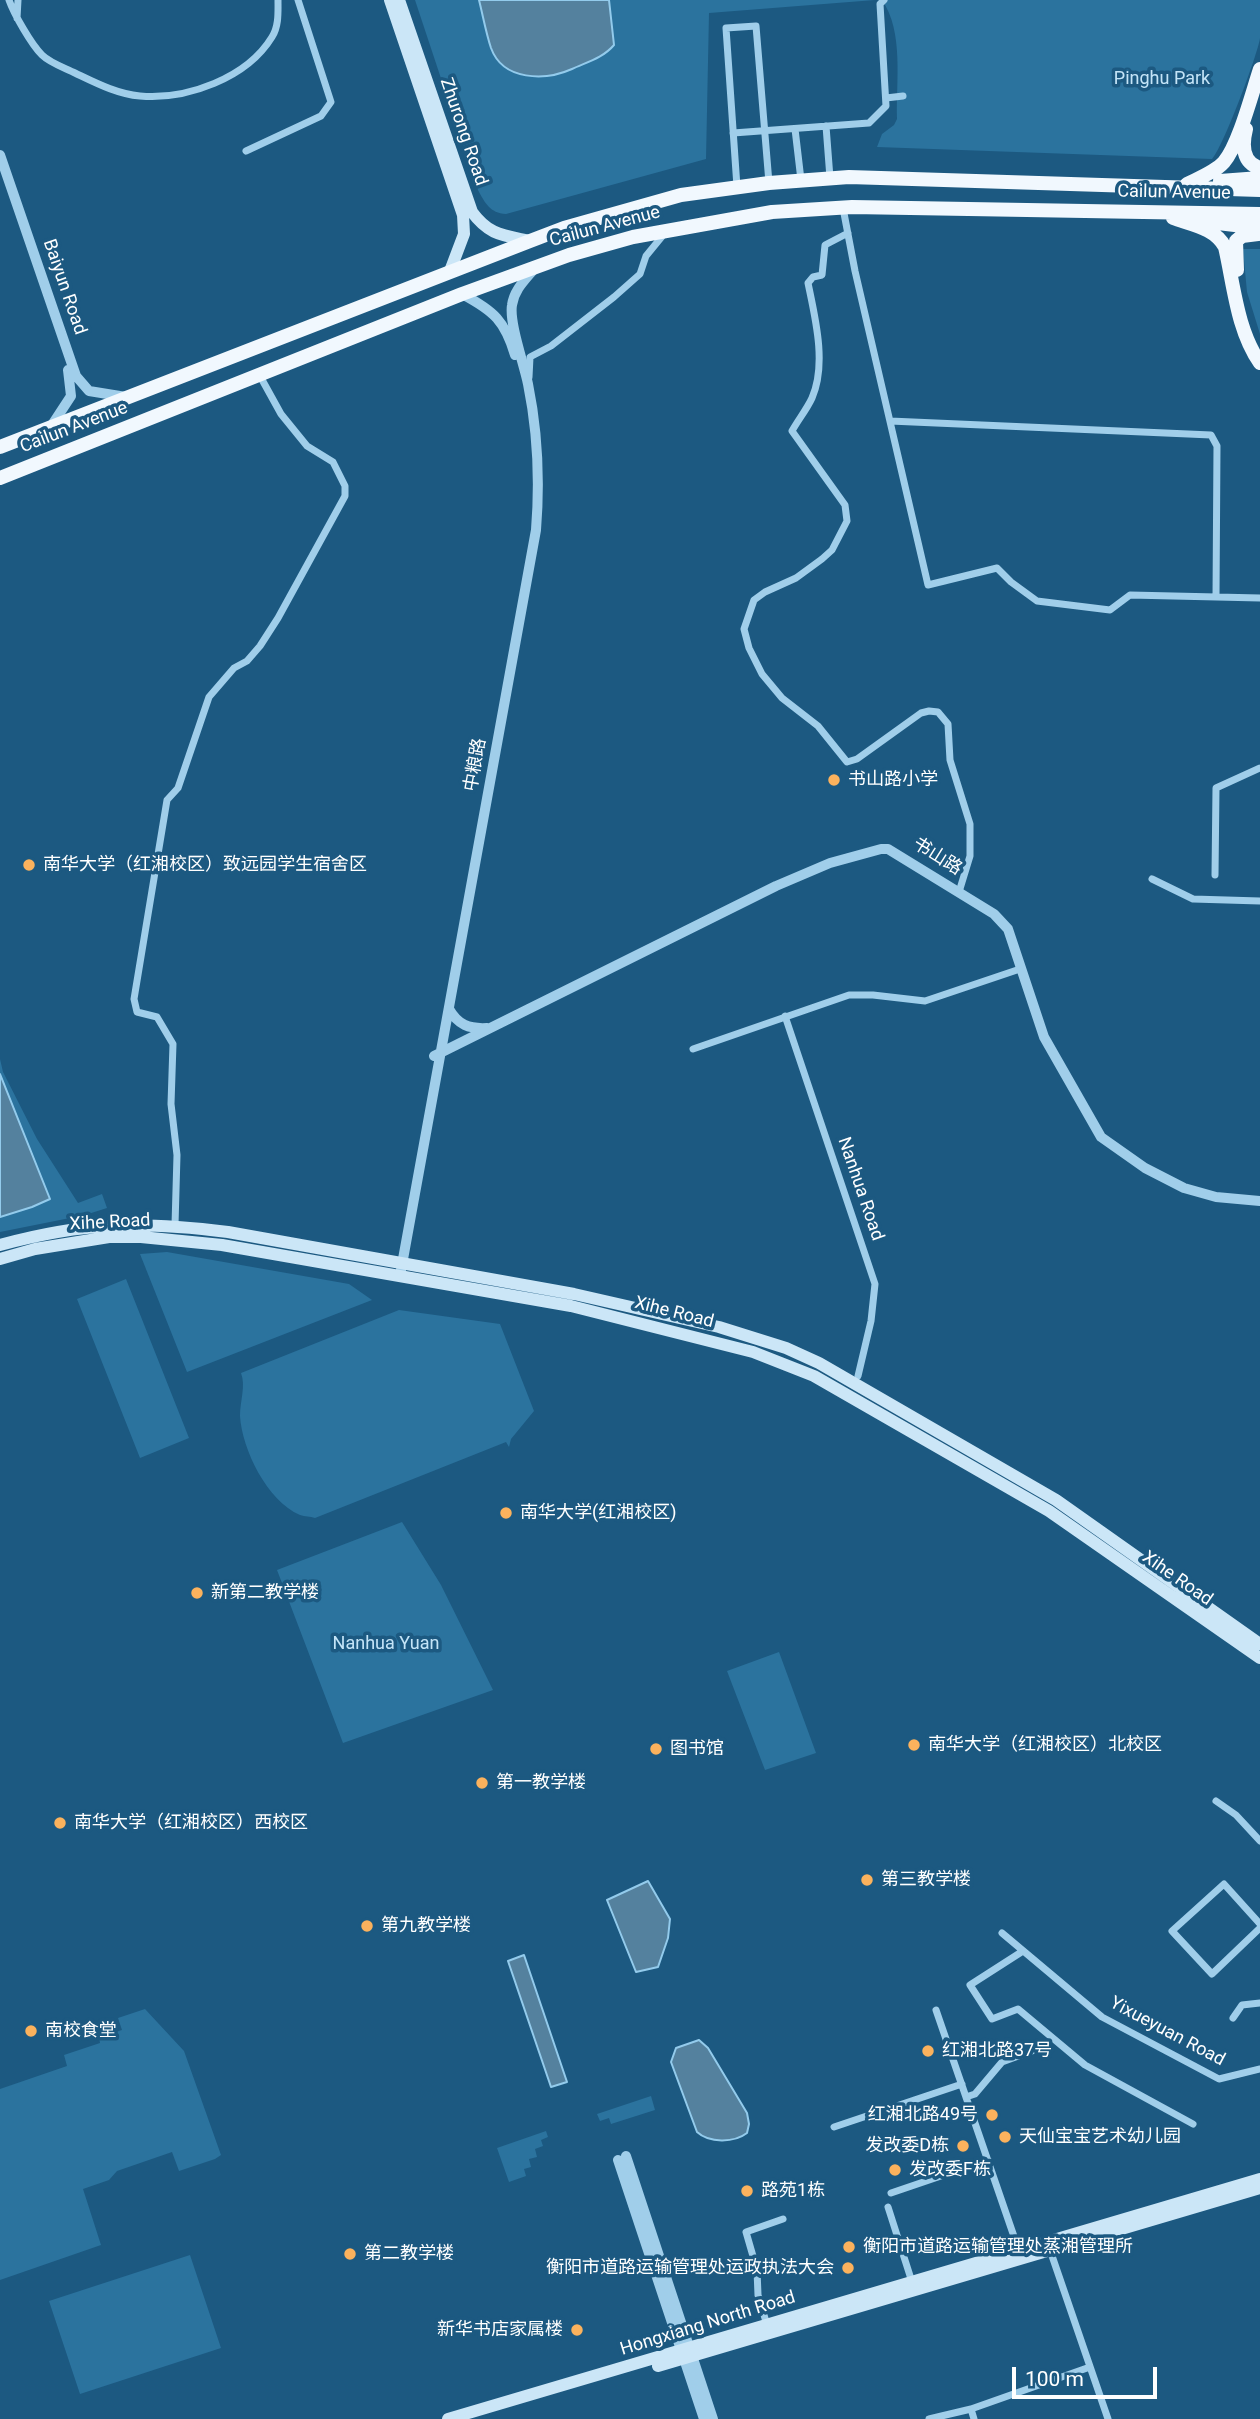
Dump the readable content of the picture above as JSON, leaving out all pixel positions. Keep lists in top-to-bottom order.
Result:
{
  "streets": {
    "highway": ["Cailun Avenue"],
    "main road": ["Zhurong Road", "Xihe Road", "Hongxiang North Road"],
    "street": [
      "Baiyun Road",
      "中粮路",
      "书山路",
      "Nanhua Road",
      "Yixueyuan Road"
    ]
  },
  "crossings": [
    ["Zhurong Road", "Cailun Avenue"],
    ["Cailun Avenue", "Baiyun Road"],
    ["Cailun Avenue", "中粮路"],
    ["中粮路", "书山路"],
    ["中粮路", "Xihe Road"]
  ],
  "parks": ["Pinghu Park", "Nanhua Yuan"],
  "places": [
    "书山路小学",
    "南华大学（红湘校区）致远园学生宿舍区",
    "南华大学(红湘校区)",
    "新第二教学楼",
    "南华大学（红湘校区）北校区",
    "图书馆",
    "第一教学楼",
    "南华大学（红湘校区）西校区",
    "第三教学楼",
    "第九教学楼",
    "南校食堂",
    "红湘北路37号",
    "红湘北路49号",
    "天仙宝宝艺术幼儿园",
    "发改委D栋",
    "发改委F栋",
    "路苑1栋",
    "衡阳市道路运输管理处蒸湘管理所",
    "第二教学楼",
    "衡阳市道路运输管理处运政执法大会",
    "新华书店家属楼"
  ],
  "scale_bar": "100 m"
}
